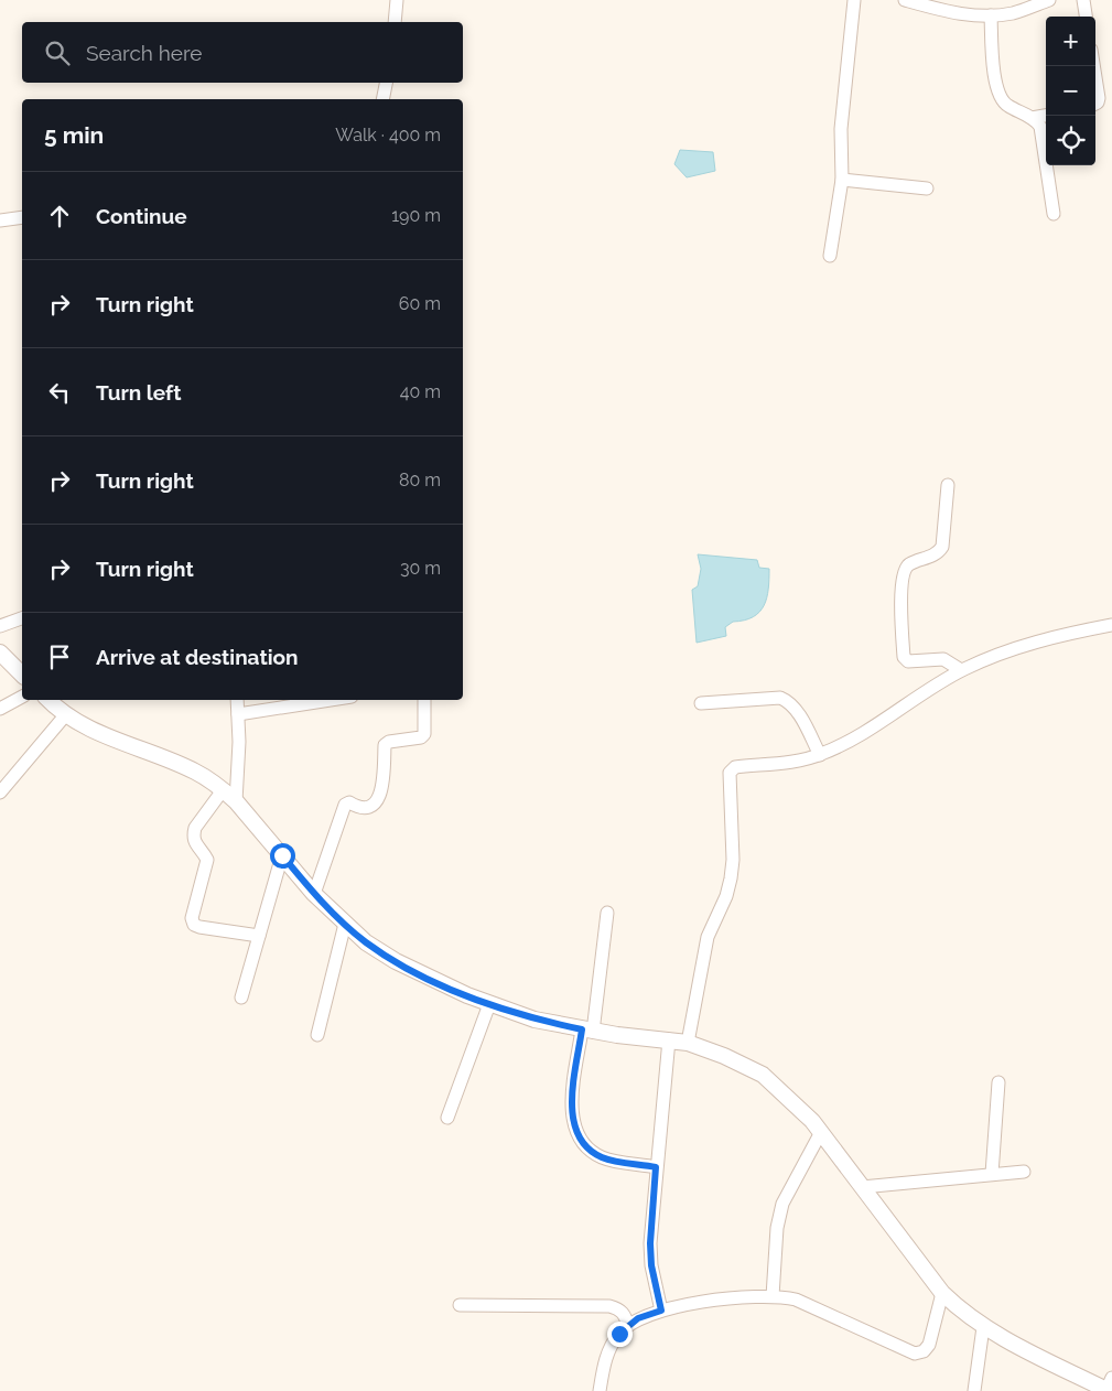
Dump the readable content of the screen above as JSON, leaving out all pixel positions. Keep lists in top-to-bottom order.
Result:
{
  "page": {
    "map_buttons": ["+", "−"],
    "search": "Search here",
    "heading": ["5 min", "Walk · 400 m"],
    "list": [
      ["Continue", "190 m"],
      ["Turn right", "60 m"],
      ["Turn left", "40 m"],
      ["Turn right", "80 m"],
      ["Turn right", "30 m"],
      "Arrive at destination"
    ]
  }
}
